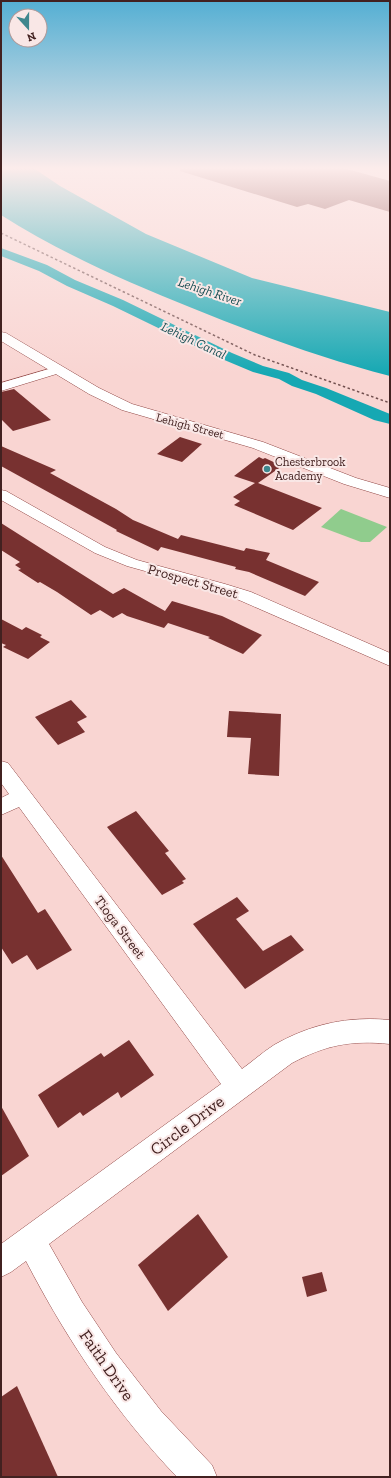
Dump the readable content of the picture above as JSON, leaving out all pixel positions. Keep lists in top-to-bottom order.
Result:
{
  "streets": {
    "street": [
      "Lehigh Street",
      "Prospect Street",
      "Tioga Street",
      "Circle Drive",
      "Faith Drive"
    ]
  },
  "crossings": [
    ["Tioga Street", "Circle Drive"],
    ["Circle Drive", "Faith Drive"]
  ],
  "water": ["Lehigh River", "Lehigh Canal"],
  "places": ["Chesterbrook Academy"],
  "north": "bottom"
}
